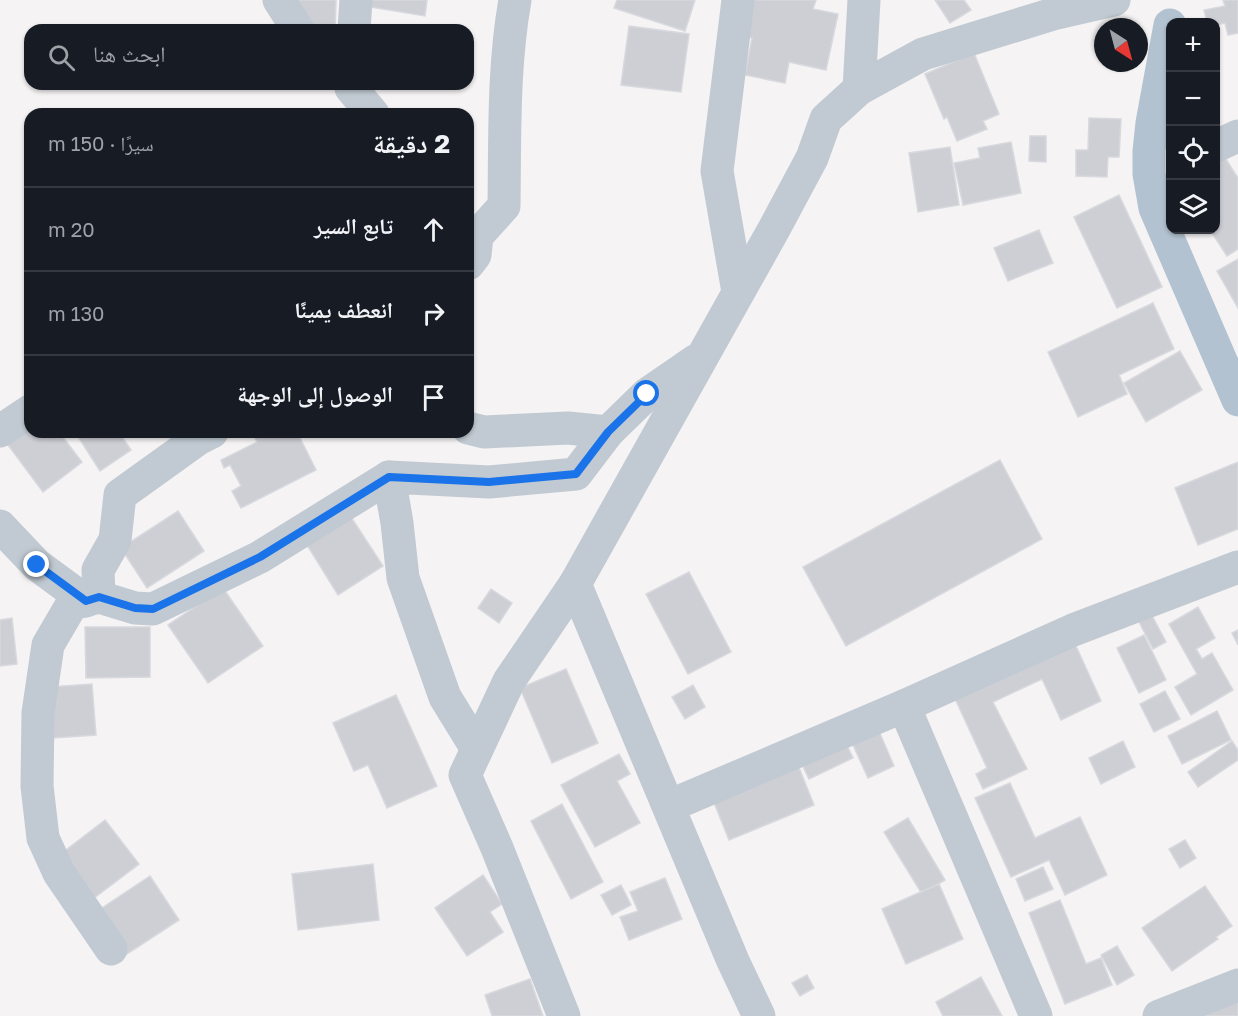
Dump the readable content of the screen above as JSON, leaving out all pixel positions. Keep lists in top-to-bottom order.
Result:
{
  "north": "bottom right",
  "page": {
    "map_buttons": ["+", "−"],
    "search": "ابحث هنا",
    "heading": ["2 دقيقة", "سيرًا · 150 m"],
    "list": [
      ["تابع السير", "20 m"],
      ["انعطف يمينًا", "130 m"],
      "الوصول إلى الوجهة"
    ]
  }
}
